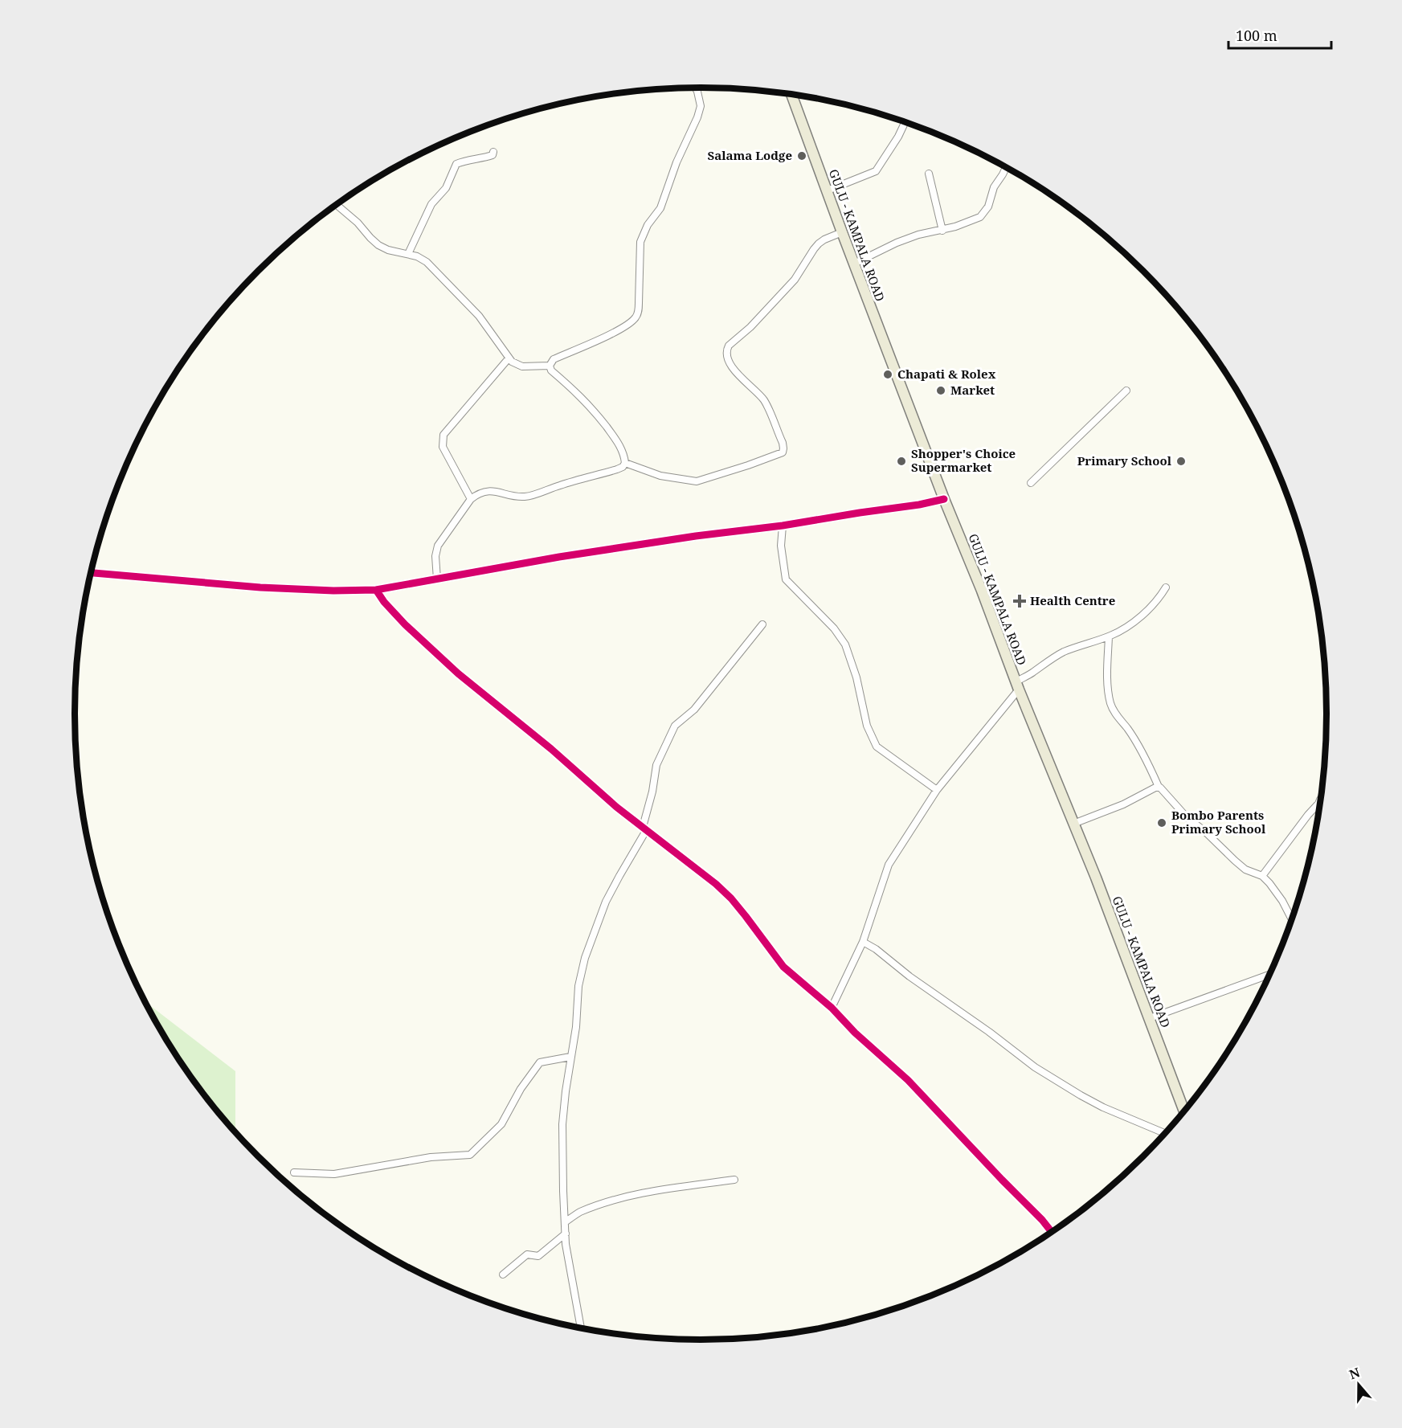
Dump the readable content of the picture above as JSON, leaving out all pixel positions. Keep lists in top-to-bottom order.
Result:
{
  "streets": {
    "main road": ["GULU - KAMPALA ROAD"]
  },
  "places": {
    "other": [
      "Salama Lodge",
      "Chapati & Rolex",
      "Market",
      "Shopper's Choice Supermarket",
      "Primary School",
      "Bombo Parents Primary School"
    ],
    "health": ["Health Centre"]
  },
  "scale_bar": "100 m",
  "north": "top"
}
